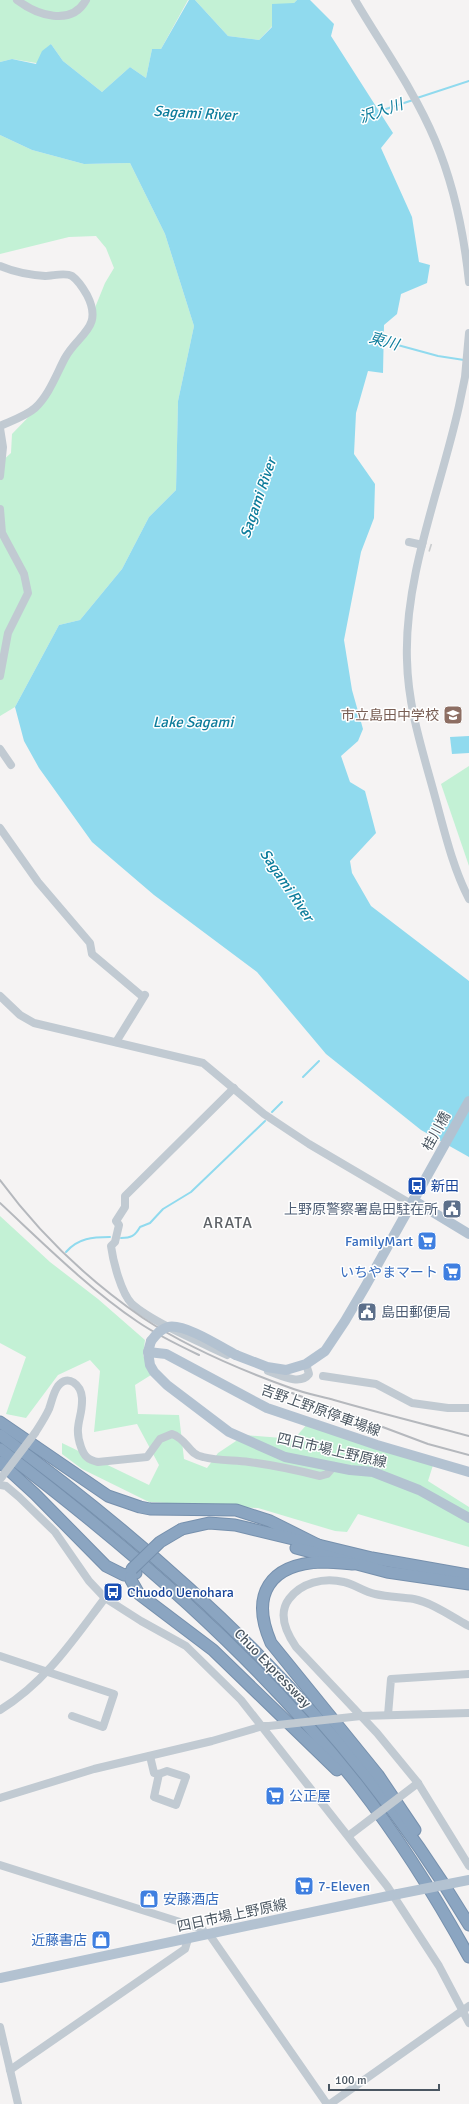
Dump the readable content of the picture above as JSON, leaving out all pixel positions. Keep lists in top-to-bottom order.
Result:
{
  "streets": {
    "highway": ["Chuo Expressway"],
    "main road": ["桂川橋", "吉野上野原停車場線", "四日市場上野原線"]
  },
  "crossings": [
    ["吉野上野原停車場線", "四日市場上野原線"]
  ],
  "districts": ["ARATA"],
  "water": [
    "沢入川",
    "Sagami River",
    "東川",
    "Lake Sagami"
  ],
  "places": {
    "school or university": ["市立島田中学校"],
    "bus stop": ["新田", "Chuodo Uenohara"],
    "public building": ["上野原警察署島田駐在所", "島田郵便局"],
    "supermarket": [
      "FamilyMart",
      "いちやまマート",
      "公正屋",
      "7-Eleven"
    ],
    "shop": ["安藤酒店", "近藤書店"]
  },
  "scale_bar": "100 m"
}
